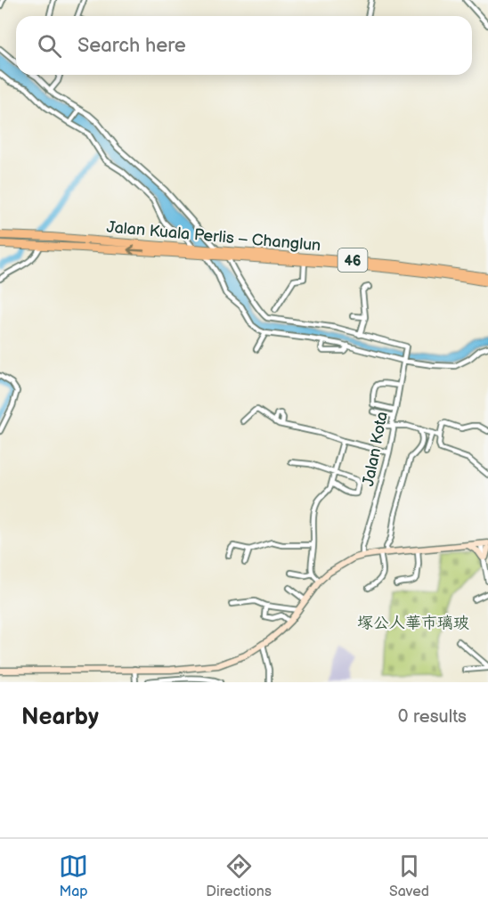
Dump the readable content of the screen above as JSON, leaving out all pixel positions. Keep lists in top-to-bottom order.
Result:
{
  "streets": {
    "highway": ["Jalan Kuala Perlis – Changlun", "46"],
    "street": ["Jalan Kota"]
  },
  "parks": ["塚公人華市璃玻"],
  "page": {
    "search": "Search here",
    "heading": ["Nearby", "0 results"],
    "nav": ["Map", "Directions", "Saved"]
  }
}
